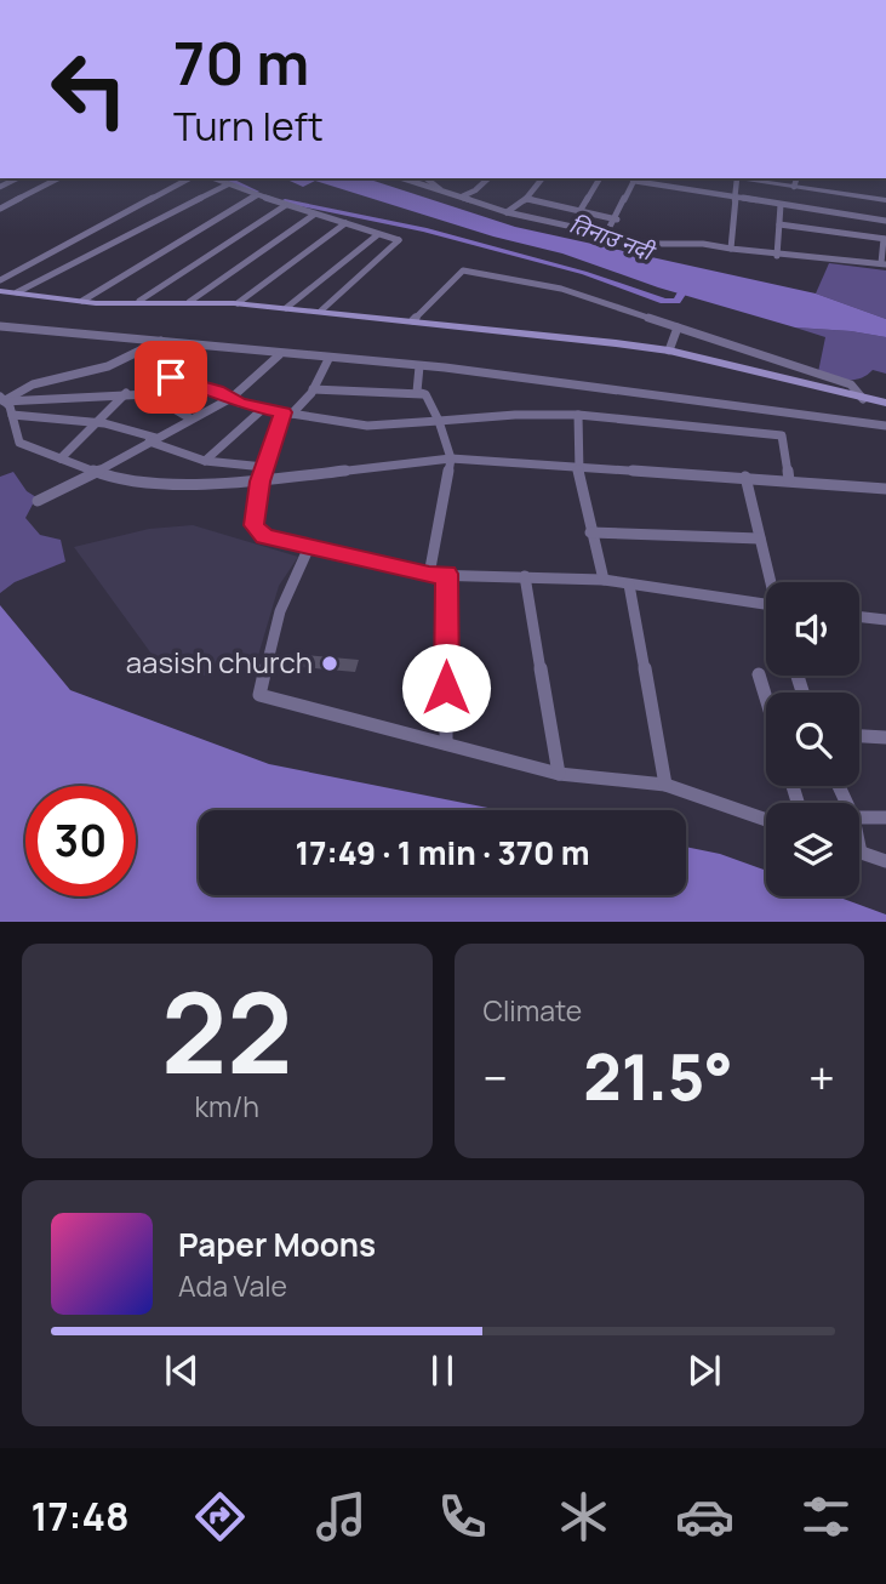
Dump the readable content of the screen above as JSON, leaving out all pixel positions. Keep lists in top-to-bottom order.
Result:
{
  "water": ["तिनाउ नदी"],
  "places": ["aasish church"],
  "page": {
    "turn": ["70 m", "Turn left"],
    "limit": "30",
    "trip": "17:49 · 1 min · 370 m",
    "tile": [
      ["22", "km/h"],
      "Climate"
    ],
    "heat": ["−", "21.5°", "+"],
    "song": ["Paper Moons", "Ada Vale"],
    "tabs": "17:48"
  }
}
